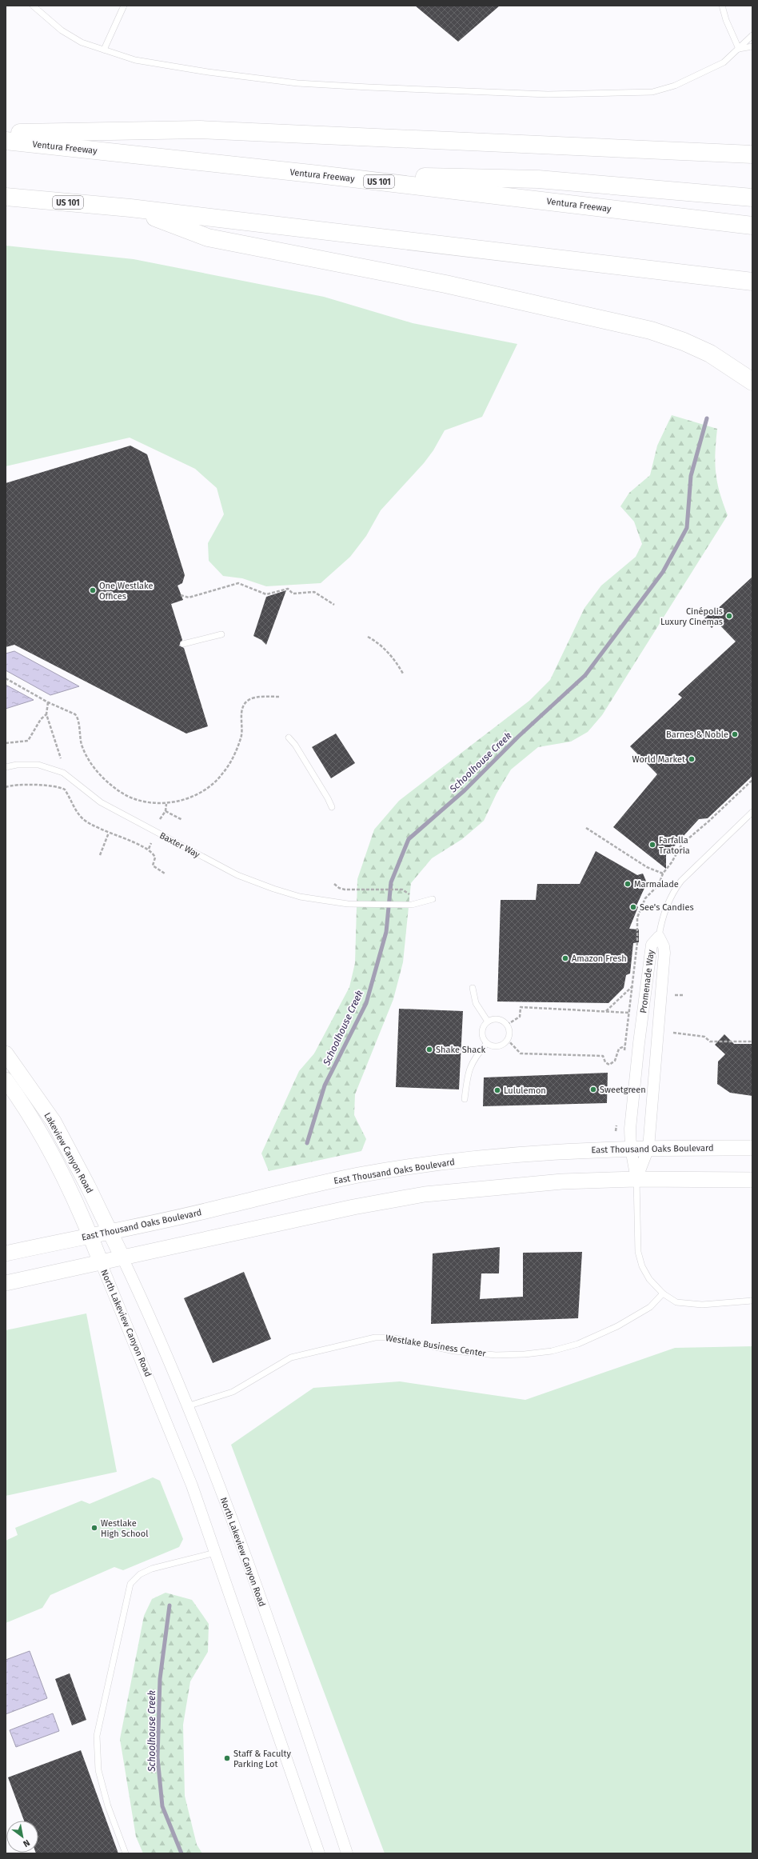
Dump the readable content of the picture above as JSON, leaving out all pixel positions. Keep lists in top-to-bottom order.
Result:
{
  "streets": {
    "highway": ["Ventura Freeway", "US 101"],
    "main road": ["East Thousand Oaks Boulevard", "Lakeview Canyon Road"],
    "street": ["Promenade Way", "North Lakeview Canyon Road"],
    "lane": ["Baxter Way", "Westlake Business Center"]
  },
  "crossings": [
    ["Promenade Way", "East Thousand Oaks Boulevard"],
    ["Promenade Way", "Westlake Business Center"],
    ["East Thousand Oaks Boulevard", "Lakeview Canyon Road"],
    ["Lakeview Canyon Road", "North Lakeview Canyon Road"],
    ["North Lakeview Canyon Road", "Westlake Business Center"]
  ],
  "water": ["Schoolhouse Creek"],
  "places": [
    "One Westlake Offices",
    "Cinépolis Luxury Cinemas",
    "Barnes & Noble",
    "World Market",
    "Farfalla Tratoria",
    "Marmalade",
    "See's Candies",
    "Amazon Fresh",
    "Shake Shack",
    "Sweetgreen",
    "Lululemon",
    "Westlake High School",
    "Staff & Faculty Parking Lot"
  ],
  "north": "bottom right"
}
